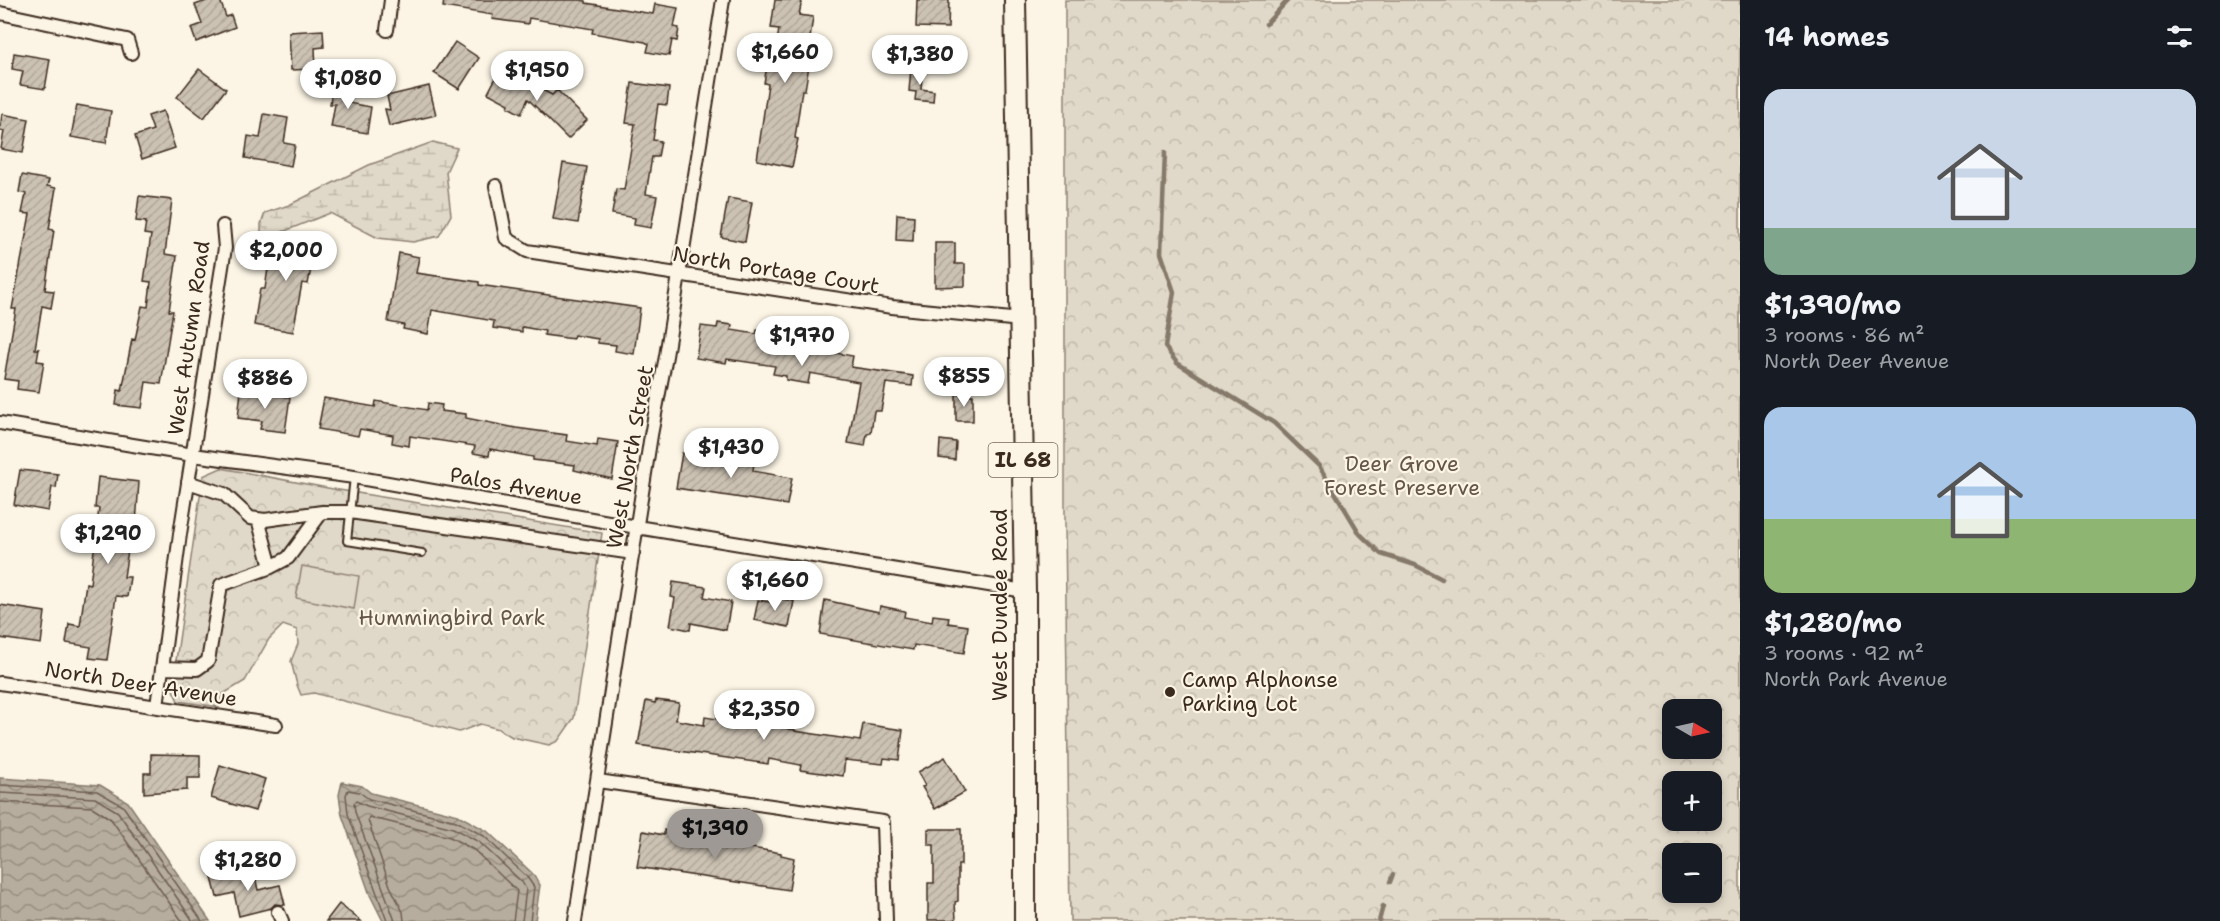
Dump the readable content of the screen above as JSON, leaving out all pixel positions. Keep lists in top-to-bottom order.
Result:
{
  "streets": {
    "main road": ["IL 68", "West Dundee Road"],
    "street": [
      "North Portage Court",
      "West Autumn Road",
      "West North Street",
      "Palos Avenue",
      "North Deer Avenue"
    ]
  },
  "crossings": [
    ["North Portage Court", "West North Street"],
    ["North Portage Court", "West Dundee Road"],
    ["West Autumn Road", "Palos Avenue"],
    ["West Autumn Road", "North Deer Avenue"],
    ["West North Street", "Palos Avenue"],
    ["Palos Avenue", "West Dundee Road"]
  ],
  "parks": ["Deer Grove Forest Preserve", "Hummingbird Park"],
  "places": ["Camp Alphonse Parking Lot"],
  "north": "right",
  "page": {
    "heading": "14 homes",
    "price": [
      "$1,660",
      "$1,380",
      "$1,950",
      "$1,080",
      "$2,000",
      "$1,970",
      "$855",
      "$886",
      "$1,430",
      "$1,290",
      "$1,660",
      "$2,350",
      "$1,390",
      "$1,280"
    ],
    "list": [
      {
        "name": "$1,390/mo",
        "note": "3 rooms · 86 m² · North Deer Avenue"
      },
      {
        "name": "$1,280/mo",
        "note": "3 rooms · 92 m² · North Park Avenue"
      }
    ],
    "map_buttons": ["+", "−"]
  }
}
